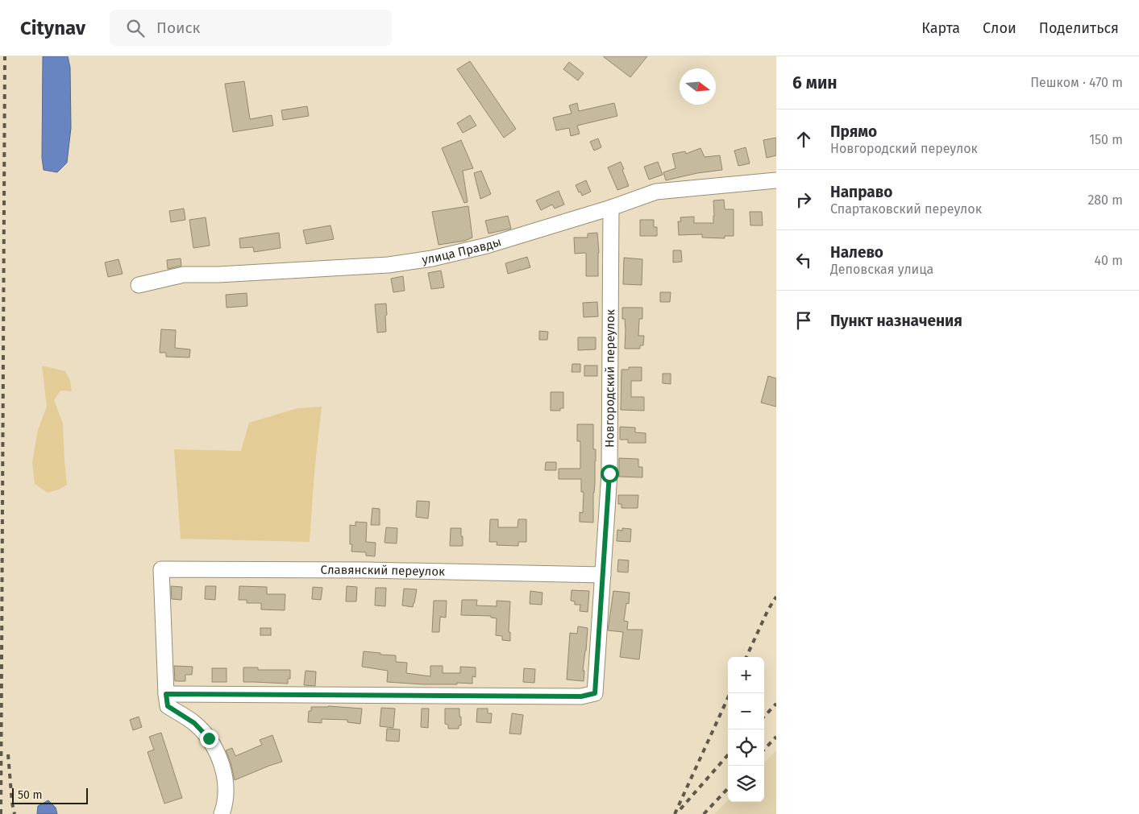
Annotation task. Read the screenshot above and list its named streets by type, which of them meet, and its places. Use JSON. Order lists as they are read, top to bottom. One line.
{"streets":{"street":["улица Правды","Новгородский переулок","Славянский переулок"]},"crossings":[["улица Правды","Новгородский переулок"],["Новгородский переулок","Славянский переулок"]],"scale_bar":"50 m","north":"right","page":{"header":"Citynav","search":"Поиск","nav":["Карта","Слои","Поделиться"],"heading":["6 мин","Пешком · 470 m"],"list":[["Прямо","Новгородский переулок","150 m"],["Направо","Спартаковский переулок","280 m"],["Налево","Деповская улица","40 m"],"Пункт назначения"],"map_buttons":["+","−"],"scale":"50 m"}}
